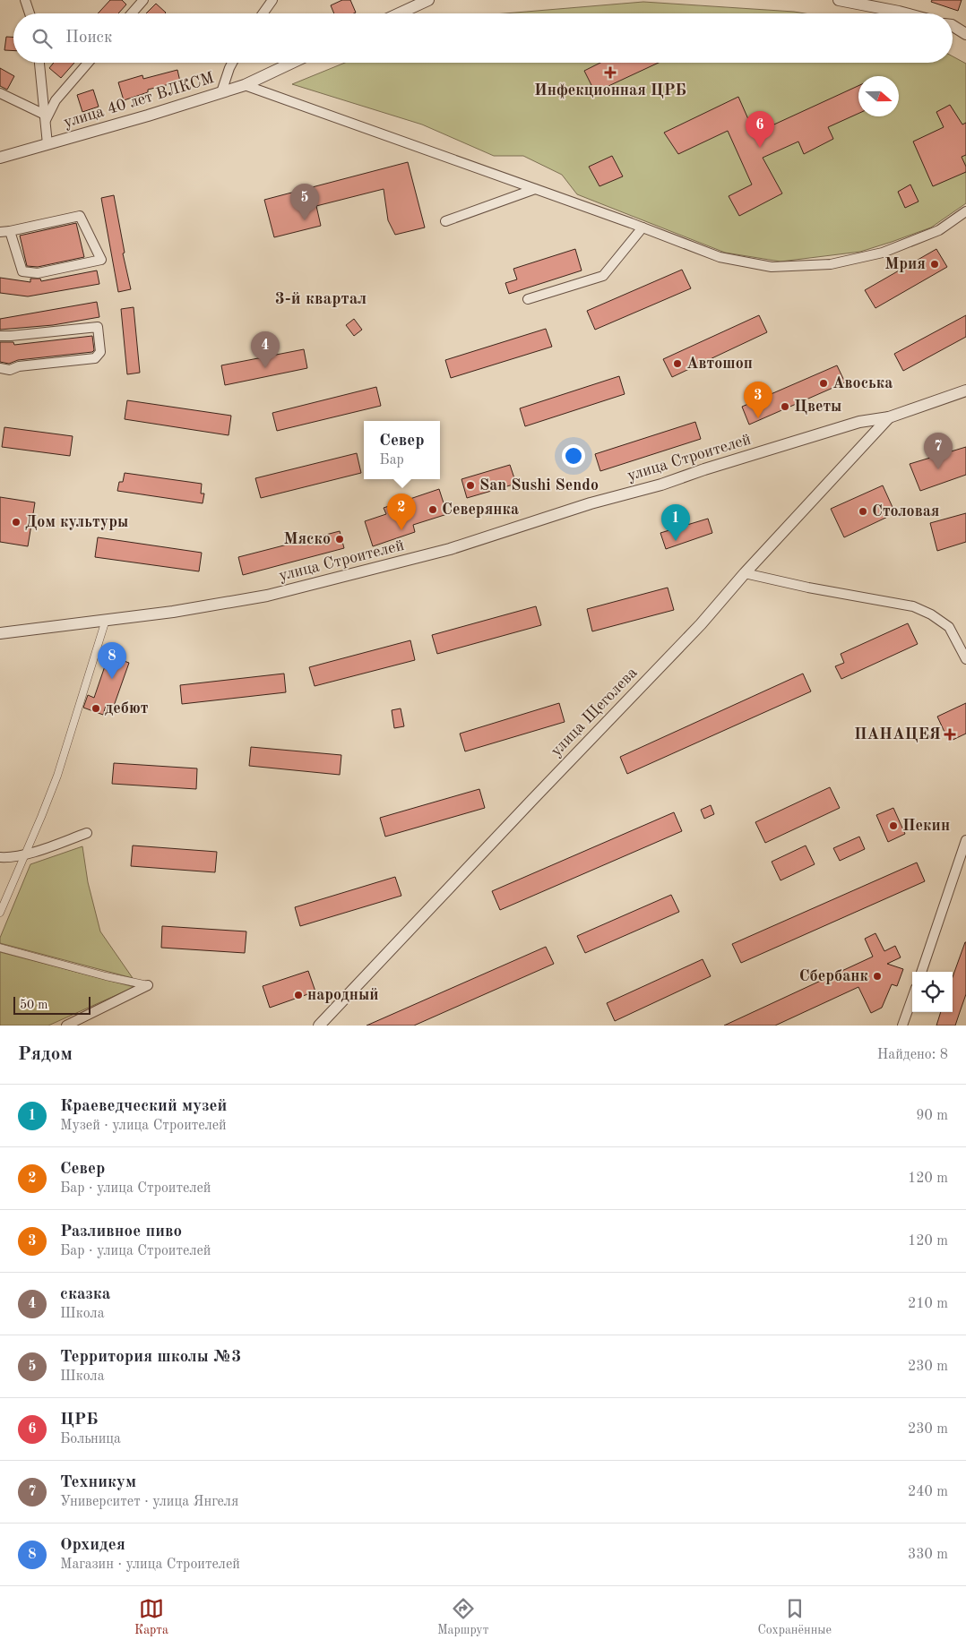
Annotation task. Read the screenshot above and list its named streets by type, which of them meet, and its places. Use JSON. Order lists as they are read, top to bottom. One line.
{"streets":{"street":["улица 40 лет ВЛКСМ","улица Строителей","улица Щеголева"]},"crossings":[["улица Строителей","улица Щеголева"]],"districts":["3-й квартал"],"places":{"health":["Инфекционная ЦРБ","ПАНАЦЕЯ"],"other":["Мрия","Автошоп","Авоська","Цветы","San Sushi Sendo","Северянка","Столовая","Дом культуры","Мяско","дебют","Пекин","Сбербанк","народный"]},"scale_bar":"50 m","north":"right","page":{"search":"Поиск","pins":["6","5","4","3","7","2","1","8"],"popup":["Север","Бар"],"scale":"50 m","heading":["Рядом","Найдено: 8"],"list":[{"mark":"1","name":"Краеведческий музей","note":"Музей · улица Строителей","value":"90 m"},{"mark":"2","name":"Север","note":"Бар · улица Строителей","value":"120 m"},{"mark":"3","name":"Разливное пиво","note":"Бар · улица Строителей","value":"120 m"},{"mark":"4","name":"сказка","note":"Школа","value":"210 m"},{"mark":"5","name":"Территория школы №3","note":"Школа","value":"230 m"},{"mark":"6","name":"ЦРБ","note":"Больница","value":"230 m"},{"mark":"7","name":"Техникум","note":"Университет · улица Янгеля","value":"240 m"},{"mark":"8","name":"Орхидея","note":"Магазин · улица Строителей","value":"330 m"}],"nav":["Карта","Маршрут","Сохранённые"]}}
